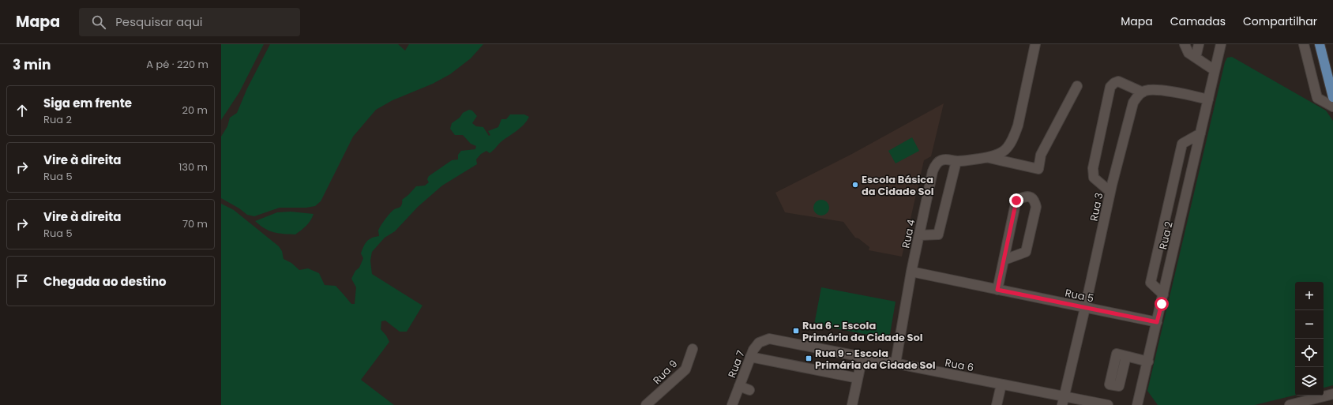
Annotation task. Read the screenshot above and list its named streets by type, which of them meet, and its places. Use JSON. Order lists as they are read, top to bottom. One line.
{"streets":{"street":["Rua 3","Rua 4","Rua 2","Rua 5","Rua 7","Rua 6","Rua 9"]},"crossings":[["Rua 3","Rua 5"],["Rua 3","Rua 6"],["Rua 4","Rua 5"],["Rua 4","Rua 6"],["Rua 2","Rua 5"],["Rua 7","Rua 6"]],"places":{"other":["Escola Básica da Cidade Sol"],"transit":["Rua 6 - Escola Primária da Cidade Sol","Rua 9 - Escola Primária da Cidade Sol"]},"page":{"header":"Mapa","search":"Pesquisar aqui","nav":["Mapa","Camadas","Compartilhar"],"heading":["3 min","A pé · 220 m"],"list":[["Siga em frente","Rua 2","20 m"],["Vire à direita","Rua 5","130 m"],["Vire à direita","Rua 5","70 m"],"Chegada ao destino"],"map_buttons":["+","−"]}}
